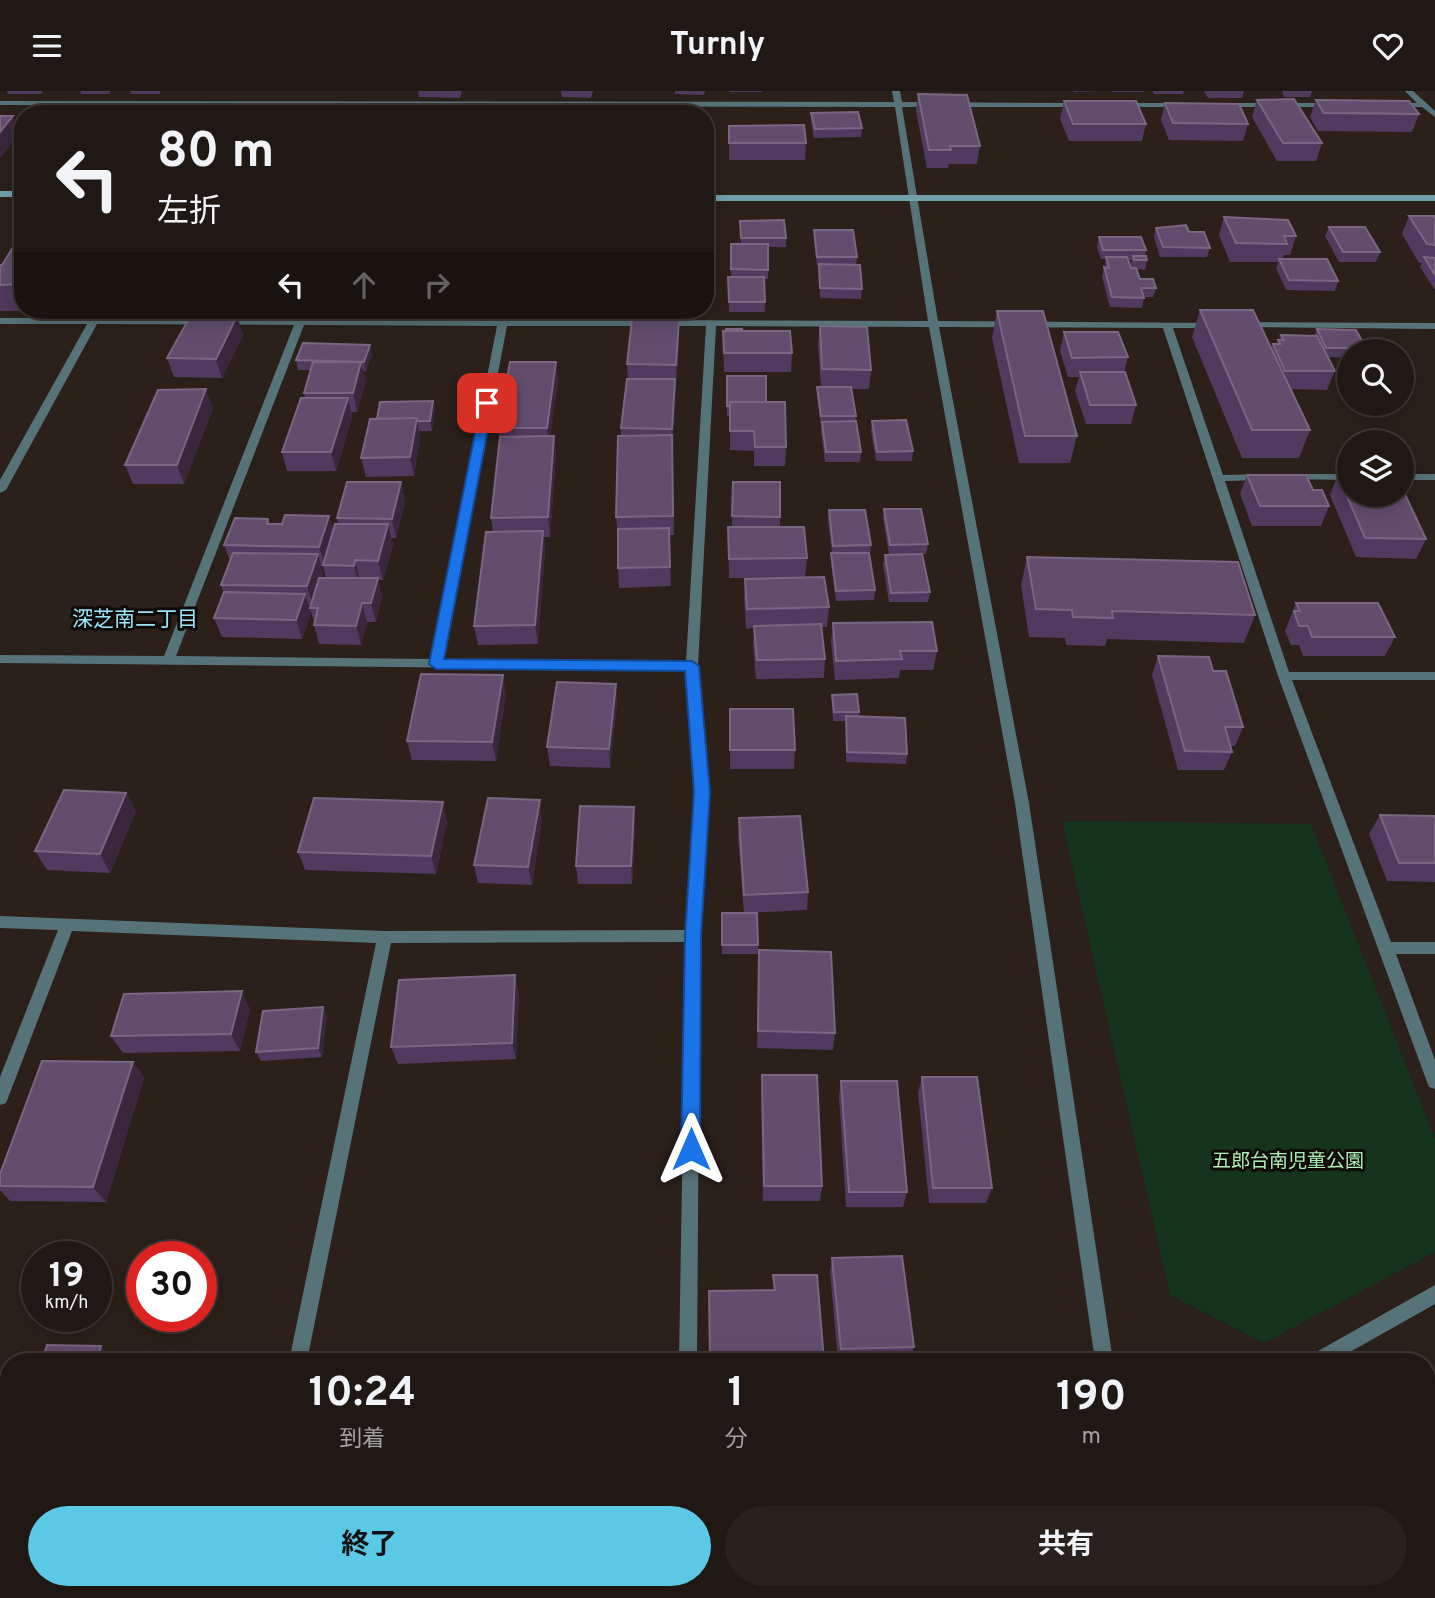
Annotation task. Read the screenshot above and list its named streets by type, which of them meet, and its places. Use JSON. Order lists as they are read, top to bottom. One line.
{"districts":["深芝南二丁目"],"parks":["五郎台南児童公園"],"page":{"header":"Turnly","turn":["80 m","左折"],"speed":"19 km/h","limit":"30","eta":["10:24","到着","1","分","190","m"],"buttons":["終了","共有"]}}
